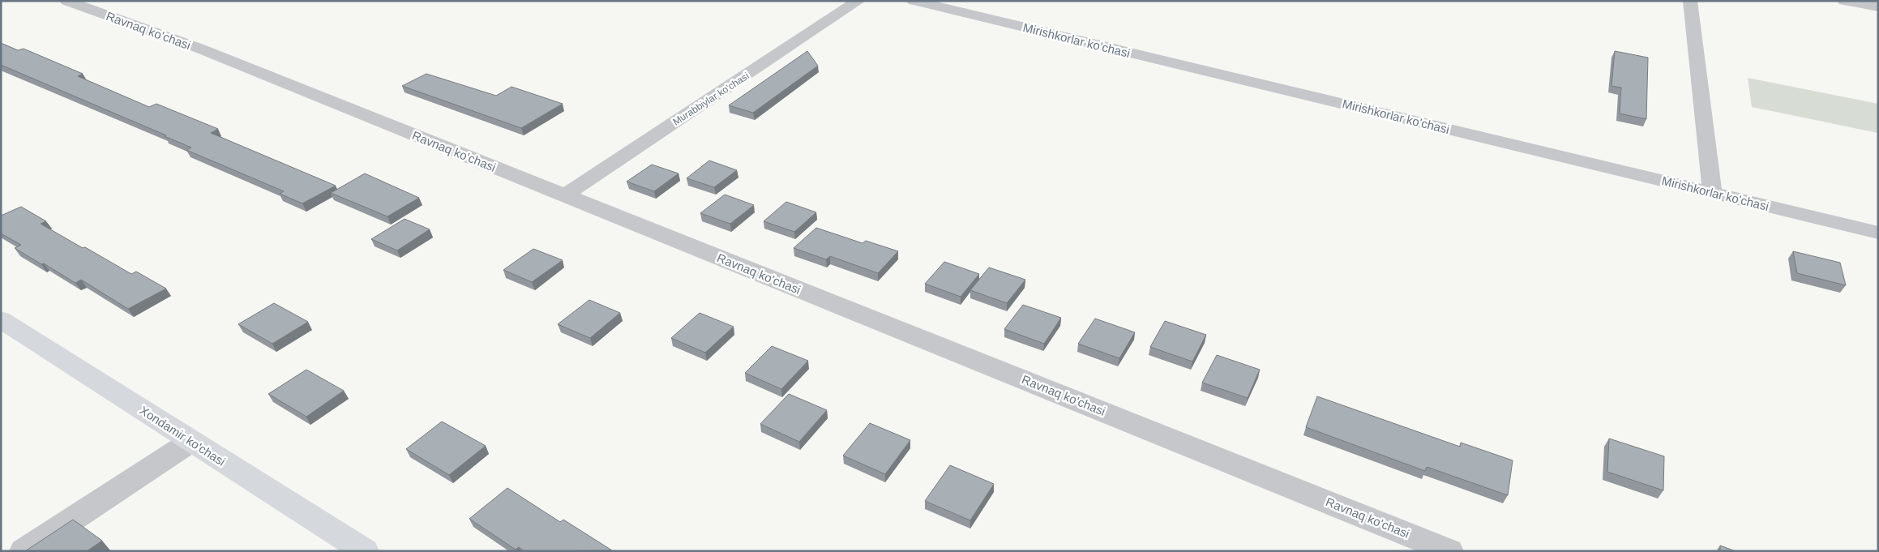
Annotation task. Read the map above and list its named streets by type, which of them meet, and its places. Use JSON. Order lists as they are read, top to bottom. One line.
{"streets":{"main road":["Xondamir ko'chasi"],"street":["Ravnaq ko'chasi","Mirishkorlar ko'chasi","Murabbiylar ko'chasi"]},"crossings":[["Ravnaq ko'chasi","Murabbiylar ko'chasi"]]}
